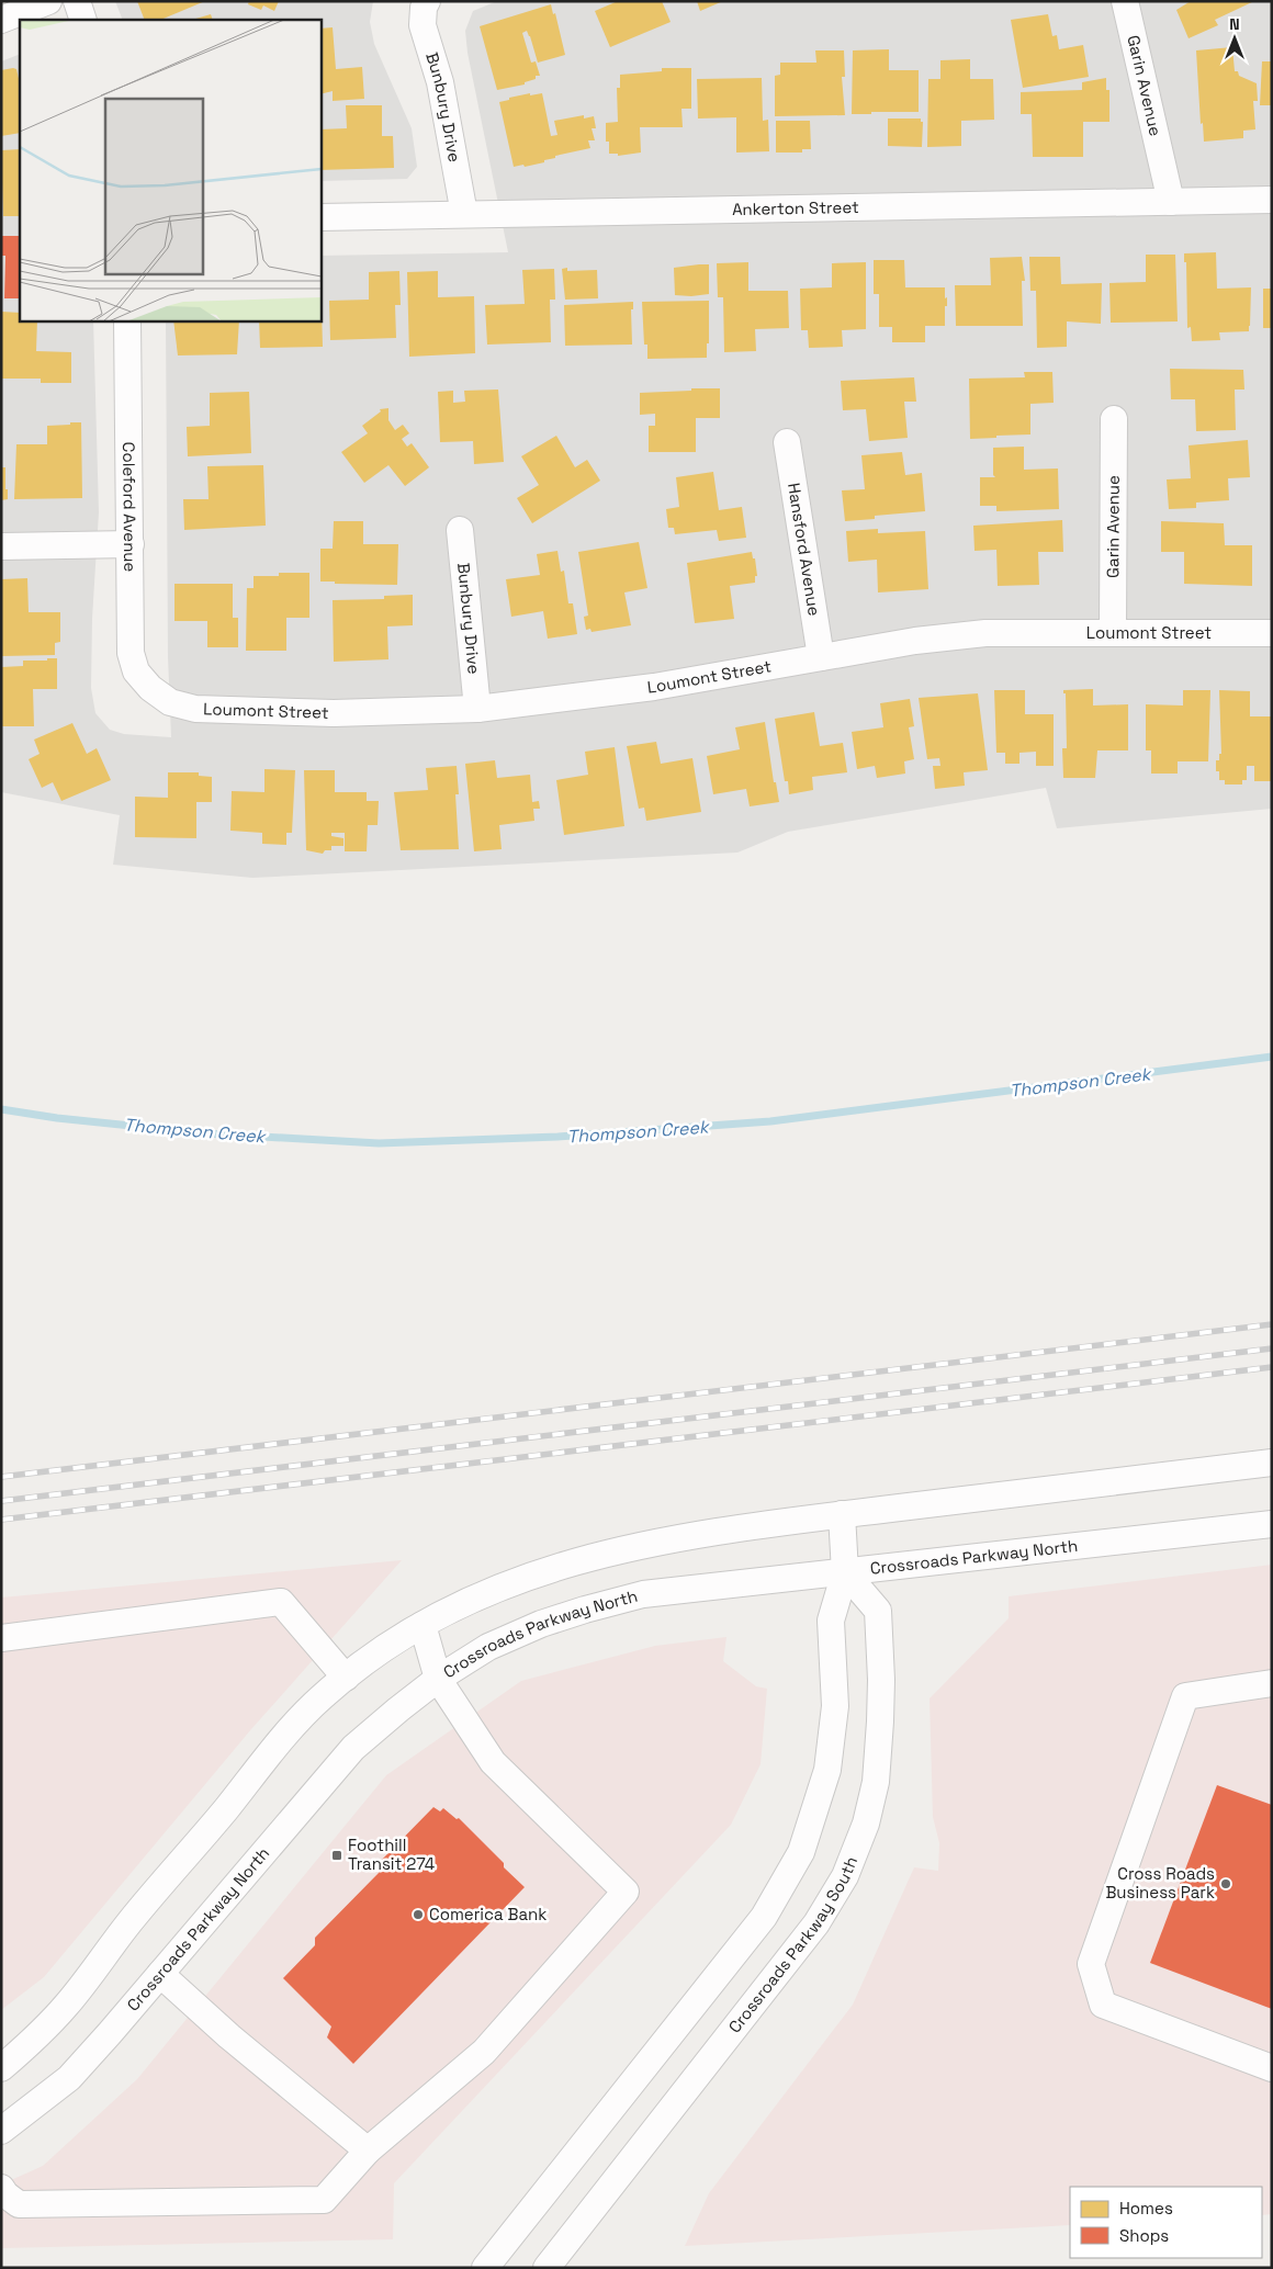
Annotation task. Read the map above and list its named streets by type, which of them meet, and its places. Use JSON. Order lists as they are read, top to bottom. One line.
{"streets":{"street":["Garin Avenue","Bunbury Drive","Ankerton Street","Coleford Avenue","Hansford Avenue","Loumont Street","Crossroads Parkway North","Crossroads Parkway South"]},"crossings":[["Garin Avenue","Ankerton Street"],["Garin Avenue","Loumont Street"],["Bunbury Drive","Ankerton Street"],["Bunbury Drive","Loumont Street"],["Coleford Avenue","Loumont Street"],["Hansford Avenue","Loumont Street"],["Crossroads Parkway North","Crossroads Parkway South"]],"water":["Thompson Creek"],"places":{"transit":["Foothill Transit 274"],"other":["Cross Roads Business Park","Comerica Bank"]},"legend":["Homes","Shops"],"north":"top"}
